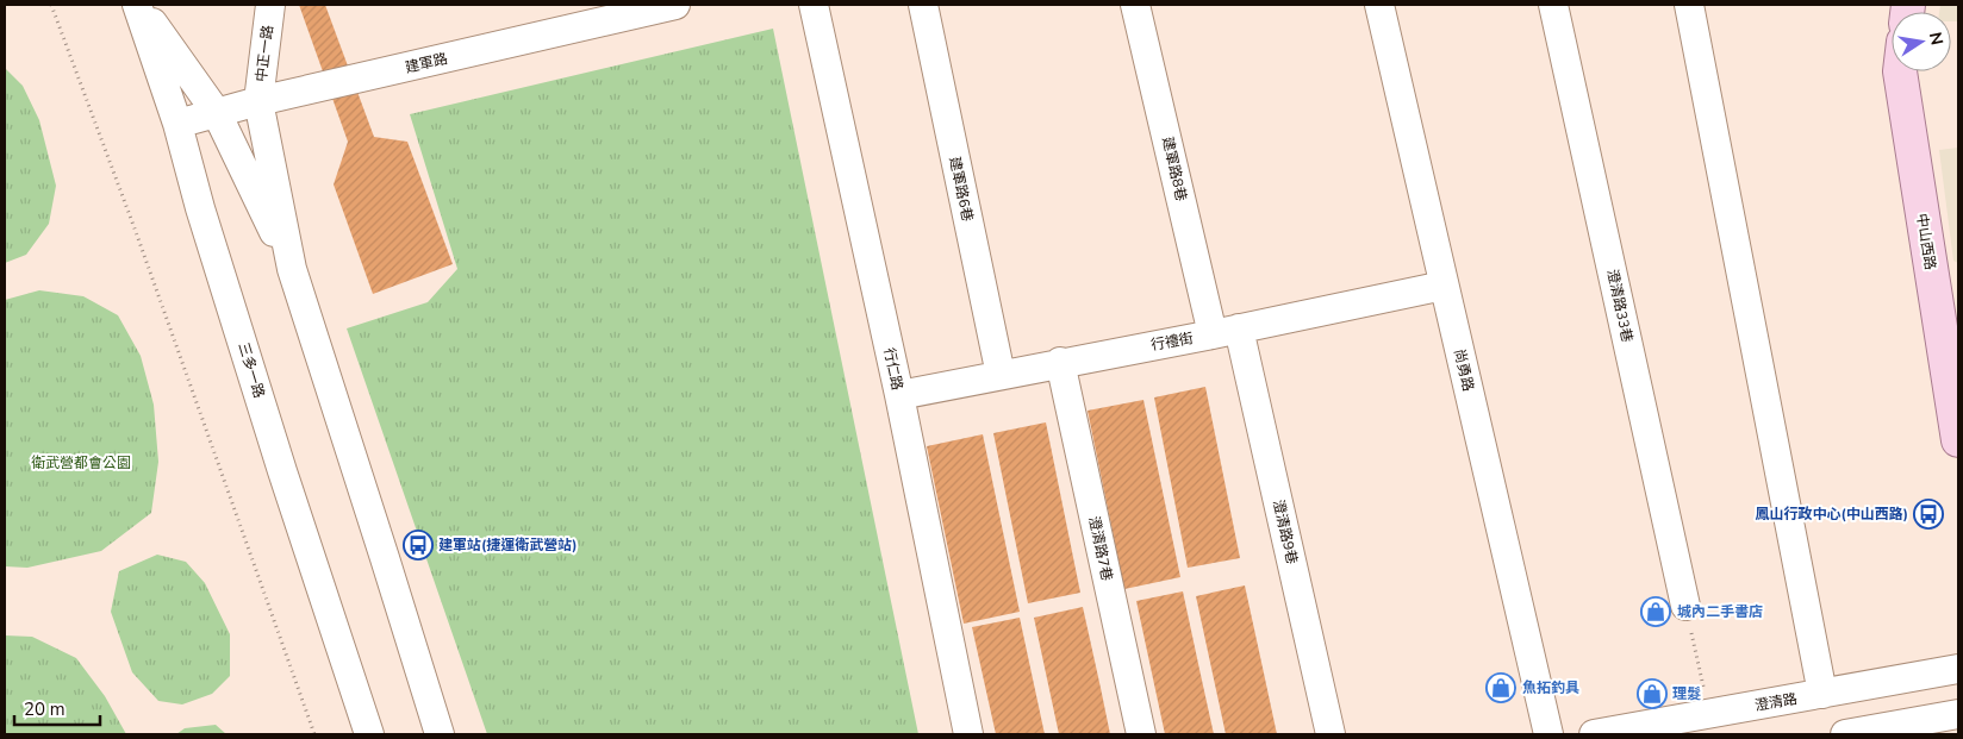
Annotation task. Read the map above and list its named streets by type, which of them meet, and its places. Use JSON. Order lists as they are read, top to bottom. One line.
{"streets":{"main road":["中山西路"],"street":["中正一路","建軍路","建軍路8巷","建軍路6巷","澄清路33巷","行禮街","行仁路","三多一路","尚勇路","澄清路9巷","澄清路7巷","澄清路"]},"crossings":[["中正一路","建軍路"],["建軍路","三多一路"],["建軍路8巷","行禮街"],["建軍路8巷","澄清路9巷"],["建軍路6巷","行禮街"],["行禮街","行仁路"],["行禮街","尚勇路"],["行禮街","澄清路9巷"],["行禮街","澄清路7巷"]],"parks":["衛武營都會公園"],"places":{"bus stop":["鳳山行政中心(中山西路)","建軍站(捷運衛武營站)"],"shop":["城內二手書店","魚拓釣具","理髮"]},"scale_bar":"20 m","north":"right"}
